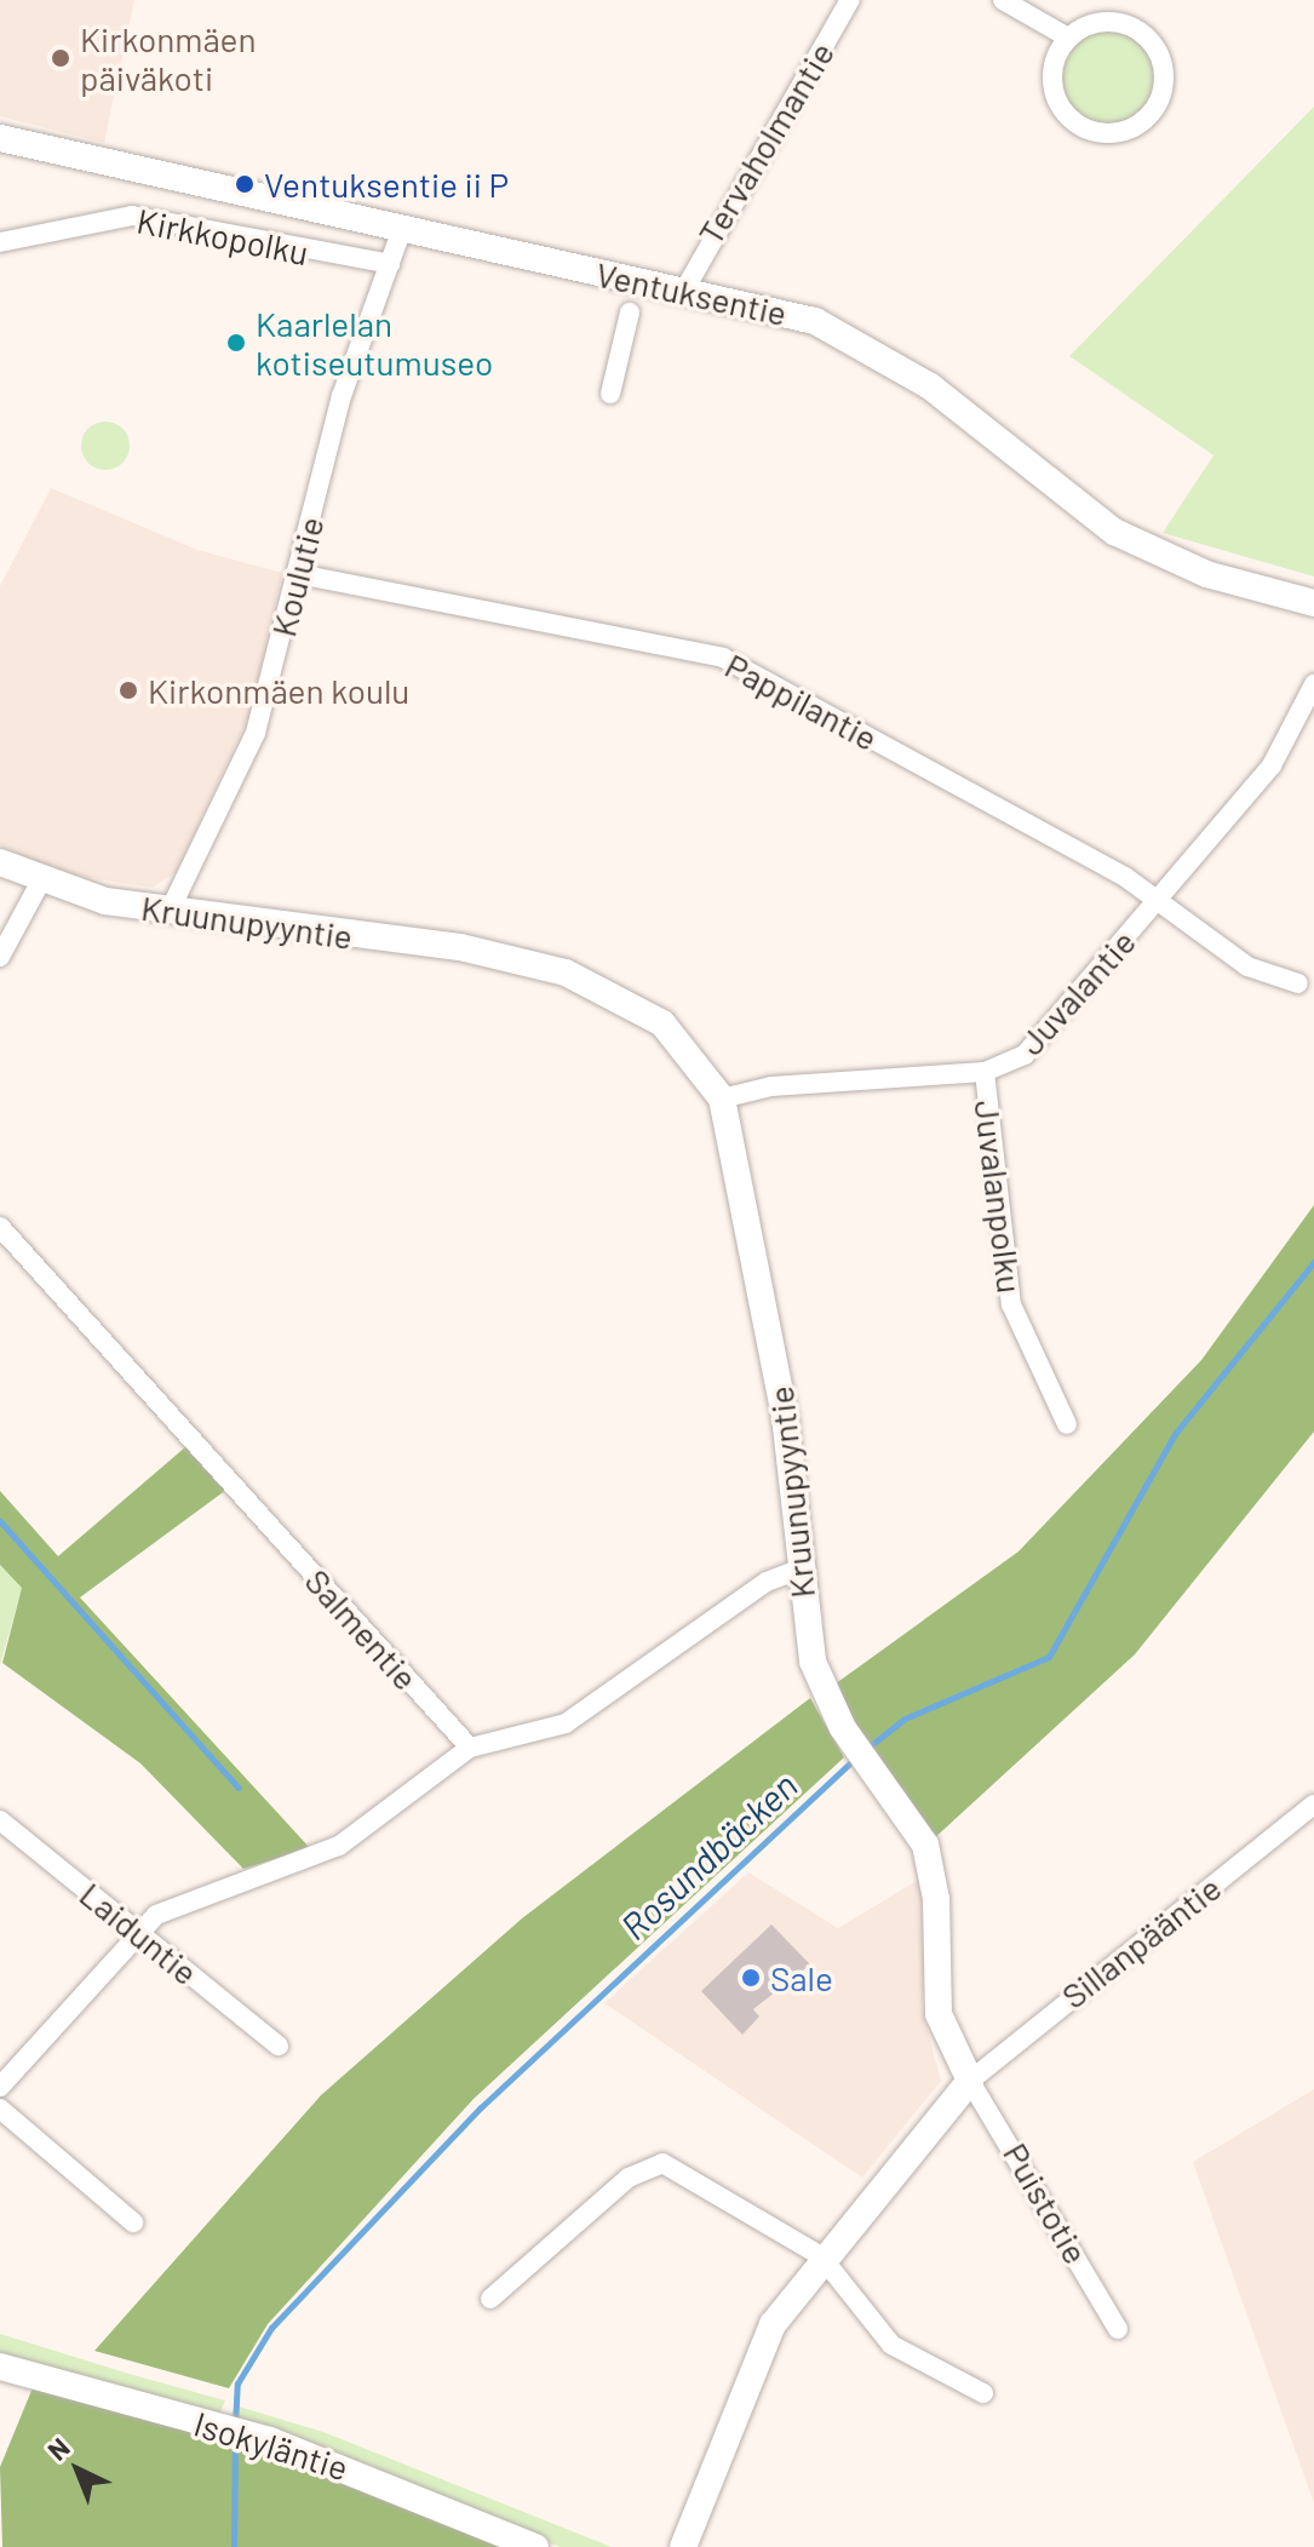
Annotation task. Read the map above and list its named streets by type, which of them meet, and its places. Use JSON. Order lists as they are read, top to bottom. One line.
{"streets":{"street":["Tervaholmantie","Kirkkopolku","Ventuksentie","Koulutie","Pappilantie","Kruunupyyntie","Juvalantie","Juvalanpolku","Salmentie","Laiduntie","Sillanpääntie","Puistotie","Isokyläntie"]},"crossings":[["Tervaholmantie","Ventuksentie"],["Kirkkopolku","Koulutie"],["Ventuksentie","Koulutie"],["Koulutie","Pappilantie"],["Koulutie","Kruunupyyntie"],["Pappilantie","Juvalantie"],["Kruunupyyntie","Juvalantie"],["Kruunupyyntie","Sillanpääntie"],["Kruunupyyntie","Puistotie"],["Juvalantie","Juvalanpolku"],["Sillanpääntie","Puistotie"]],"water":["Rosundbäcken"],"places":["Kirkonmäen päiväkoti","Ventuksentie ii P","Kaarlelan kotiseutumuseo","Kirkonmäen koulu","Sale"],"north":"top left"}
